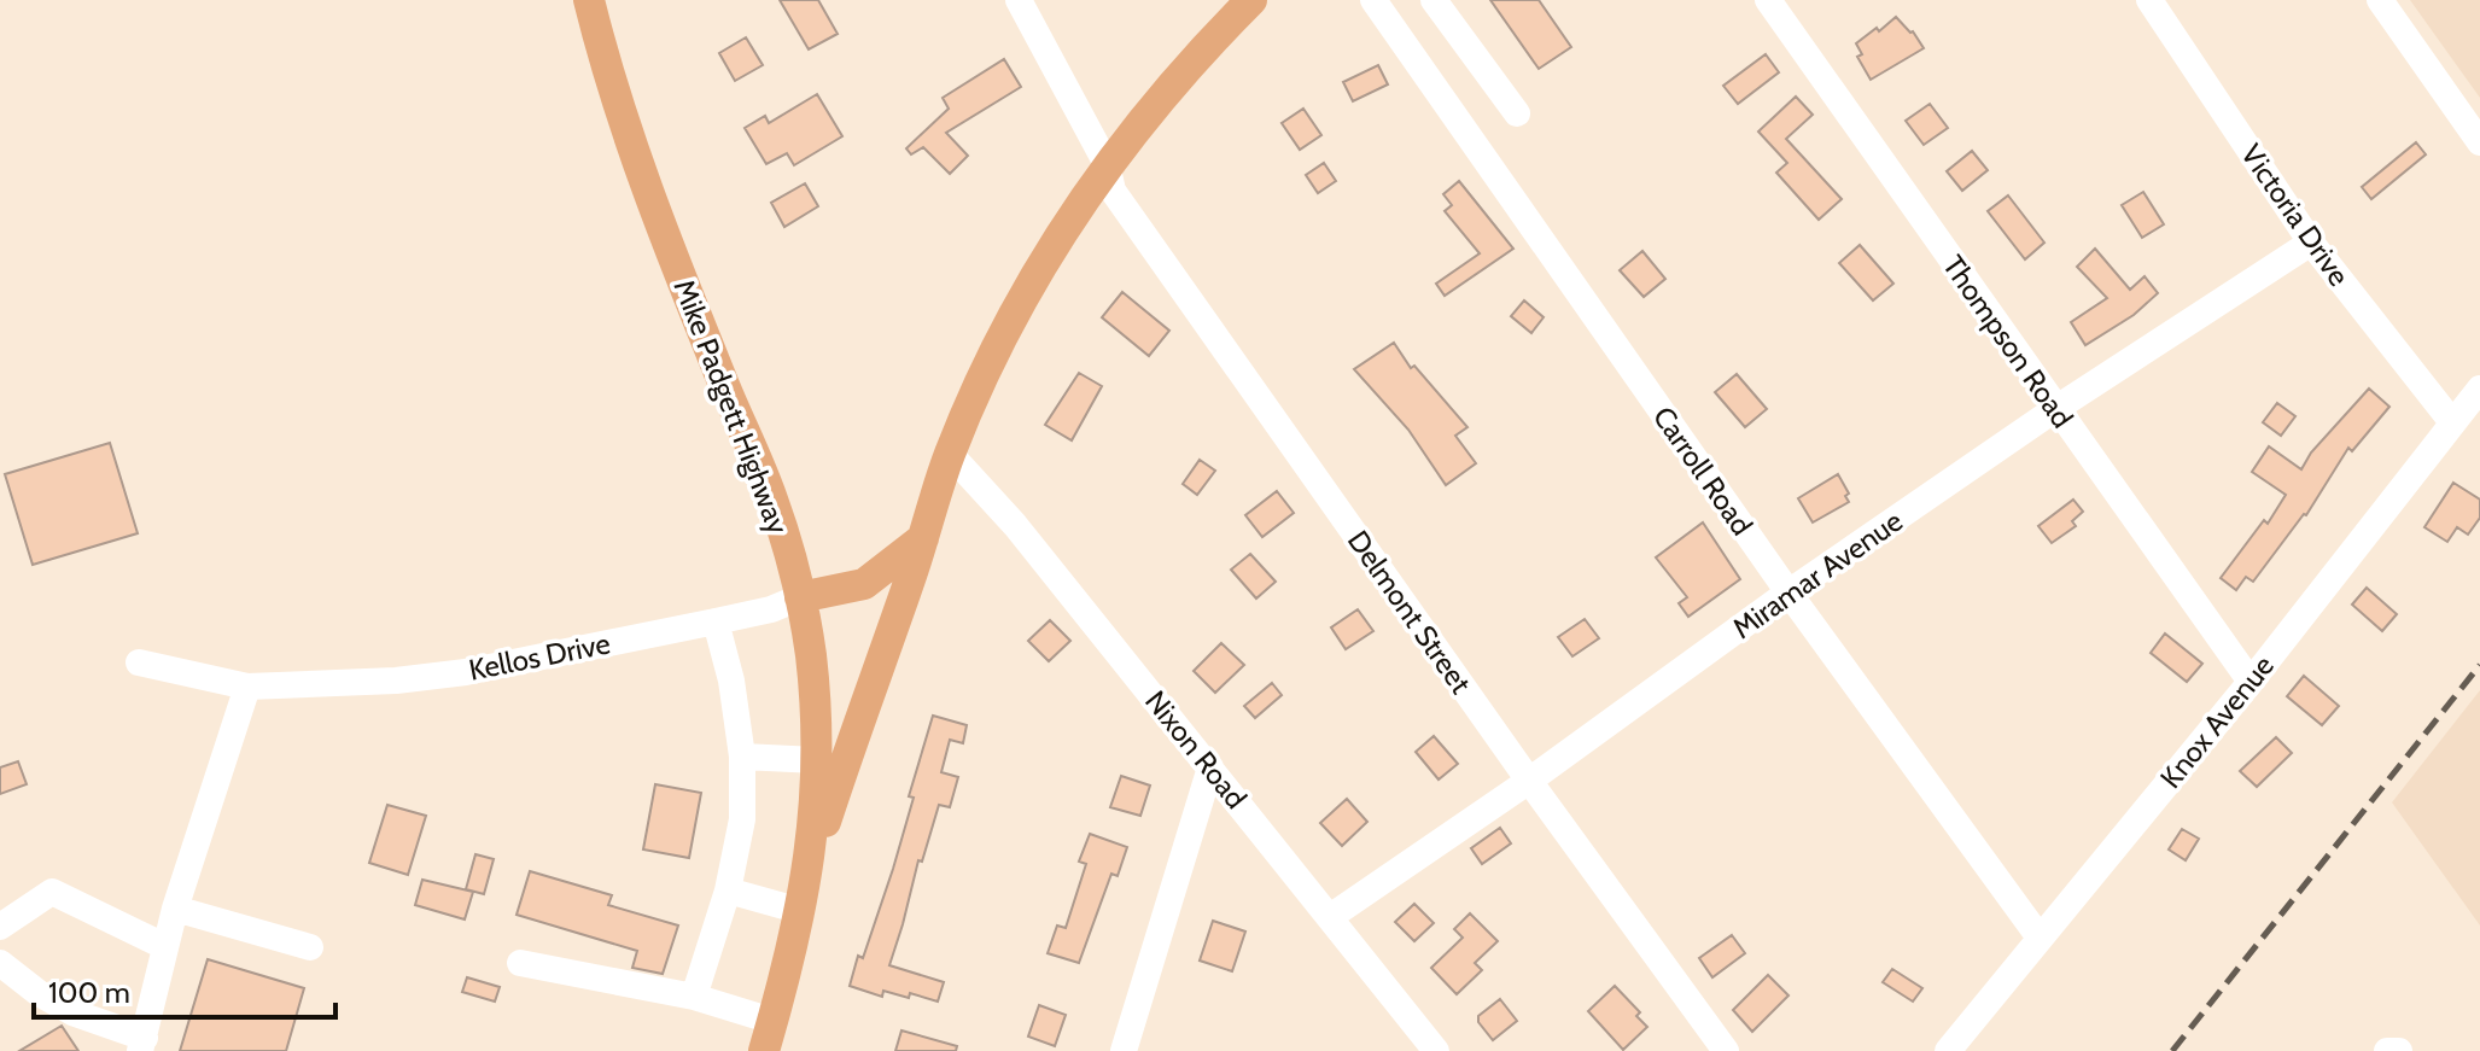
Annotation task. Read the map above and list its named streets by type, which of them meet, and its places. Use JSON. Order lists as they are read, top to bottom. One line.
{"streets":{"main road":["Mike Padgett Highway","Kellos Drive"],"street":["Victoria Drive","Thompson Road","Carroll Road","Miramar Avenue","Delmont Street","Knox Avenue","Nixon Road"]},"crossings":[["Victoria Drive","Miramar Avenue"],["Victoria Drive","Knox Avenue"],["Thompson Road","Miramar Avenue"],["Thompson Road","Knox Avenue"],["Mike Padgett Highway","Kellos Drive"],["Carroll Road","Miramar Avenue"],["Carroll Road","Knox Avenue"],["Miramar Avenue","Delmont Street"],["Miramar Avenue","Nixon Road"]],"scale_bar":"100 m"}
